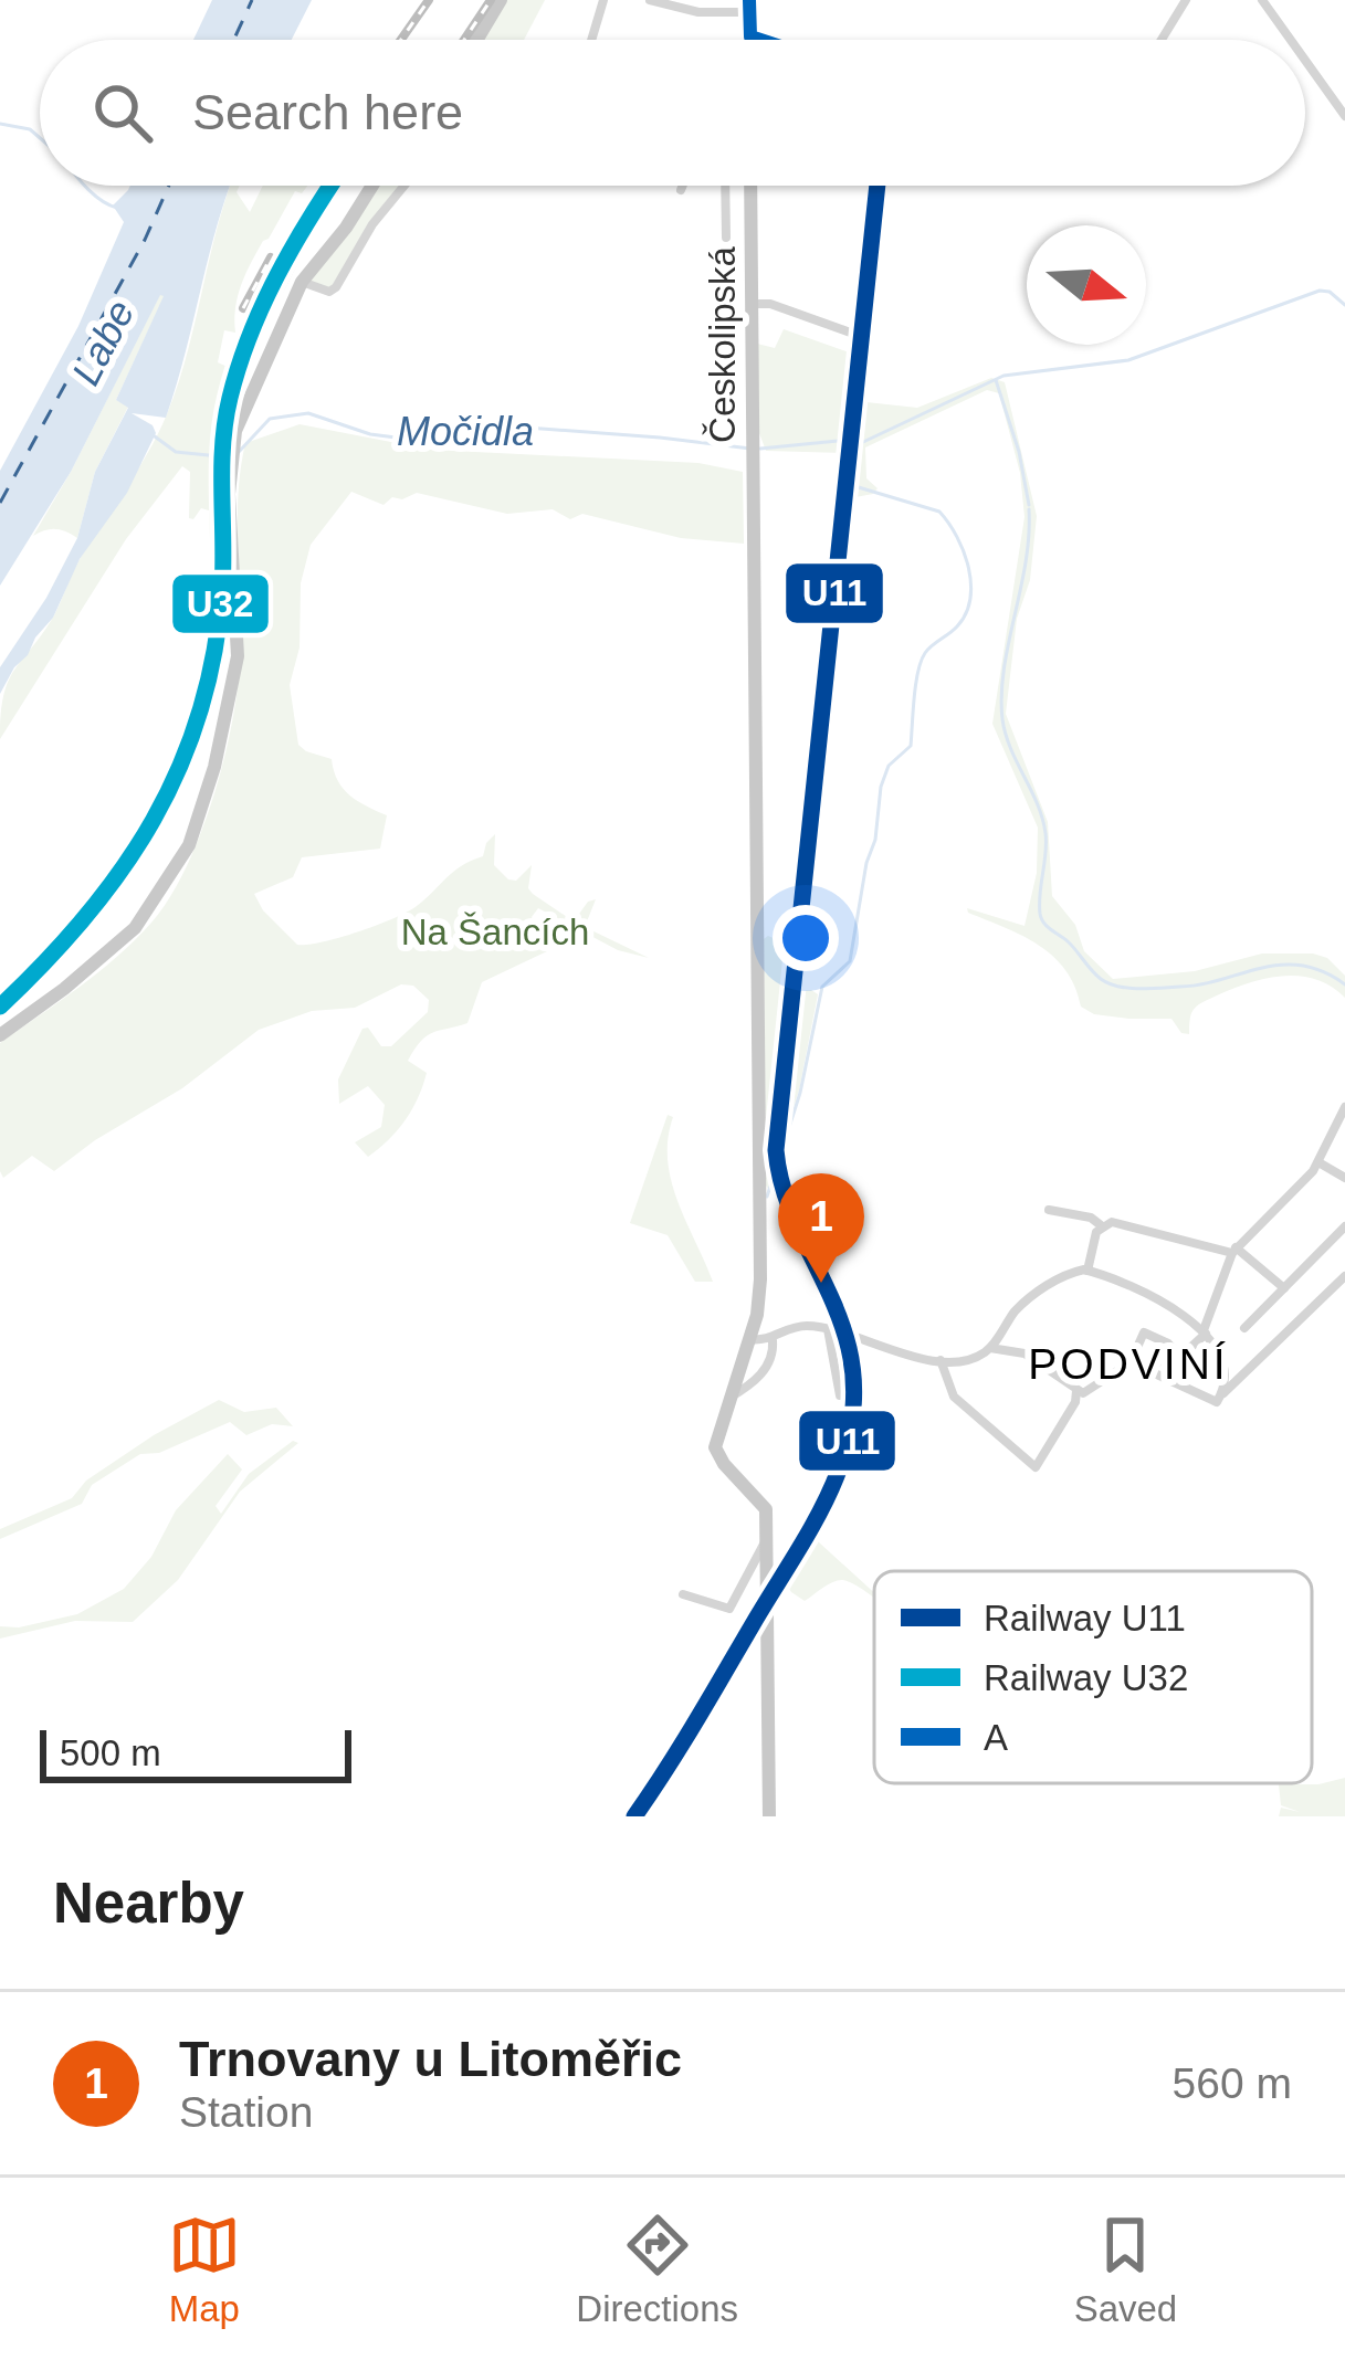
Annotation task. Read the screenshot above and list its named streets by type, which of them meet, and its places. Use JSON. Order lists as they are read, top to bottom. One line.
{"streets":{"main road":["Českolipská"]},"districts":["PODVINÍ"],"water":["Labe","Močidla"],"parks":["Na Šancích"],"lines":["transit line A","rail line U11","rail line U32"],"legend":["Railway U11","Railway U32","A"],"scale_bar":"500 m","north":"right","page":{"search":"Search here","pins":"1","scale":"500 m","heading":"Nearby","list":[{"mark":"1","name":"Trnovany u Litoměřic","note":"Station","value":"560 m"}],"nav":["Map","Directions","Saved"]}}
